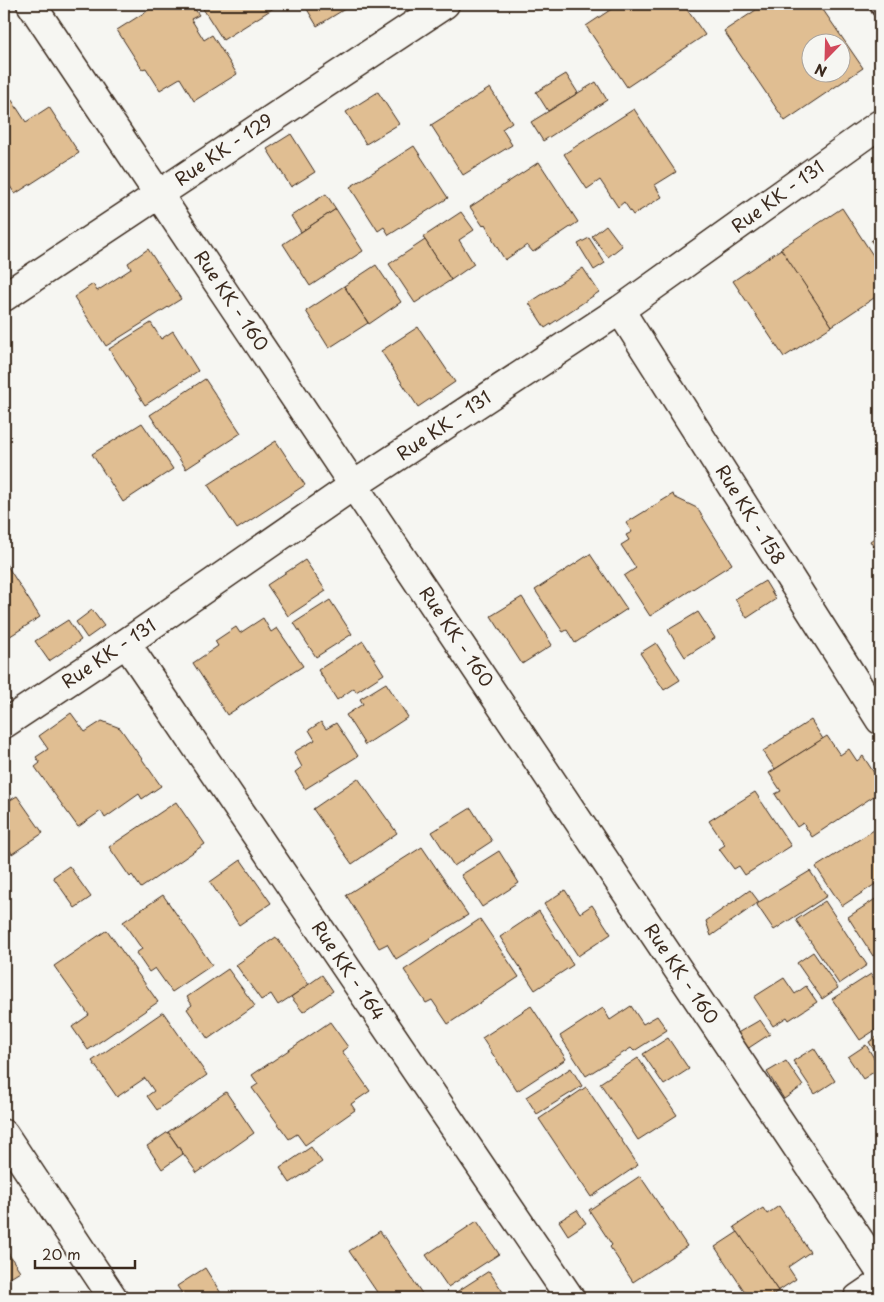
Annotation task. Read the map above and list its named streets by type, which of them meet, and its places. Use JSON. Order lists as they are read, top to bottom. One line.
{"streets":{"street":["Rue KK - 129","Rue KK - 131","Rue KK - 160","Rue KK - 158","Rue KK - 164"]},"crossings":[["Rue KK - 129","Rue KK - 160"],["Rue KK - 131","Rue KK - 160"],["Rue KK - 131","Rue KK - 158"],["Rue KK - 131","Rue KK - 164"]],"scale_bar":"20 m","north":"bottom left"}
